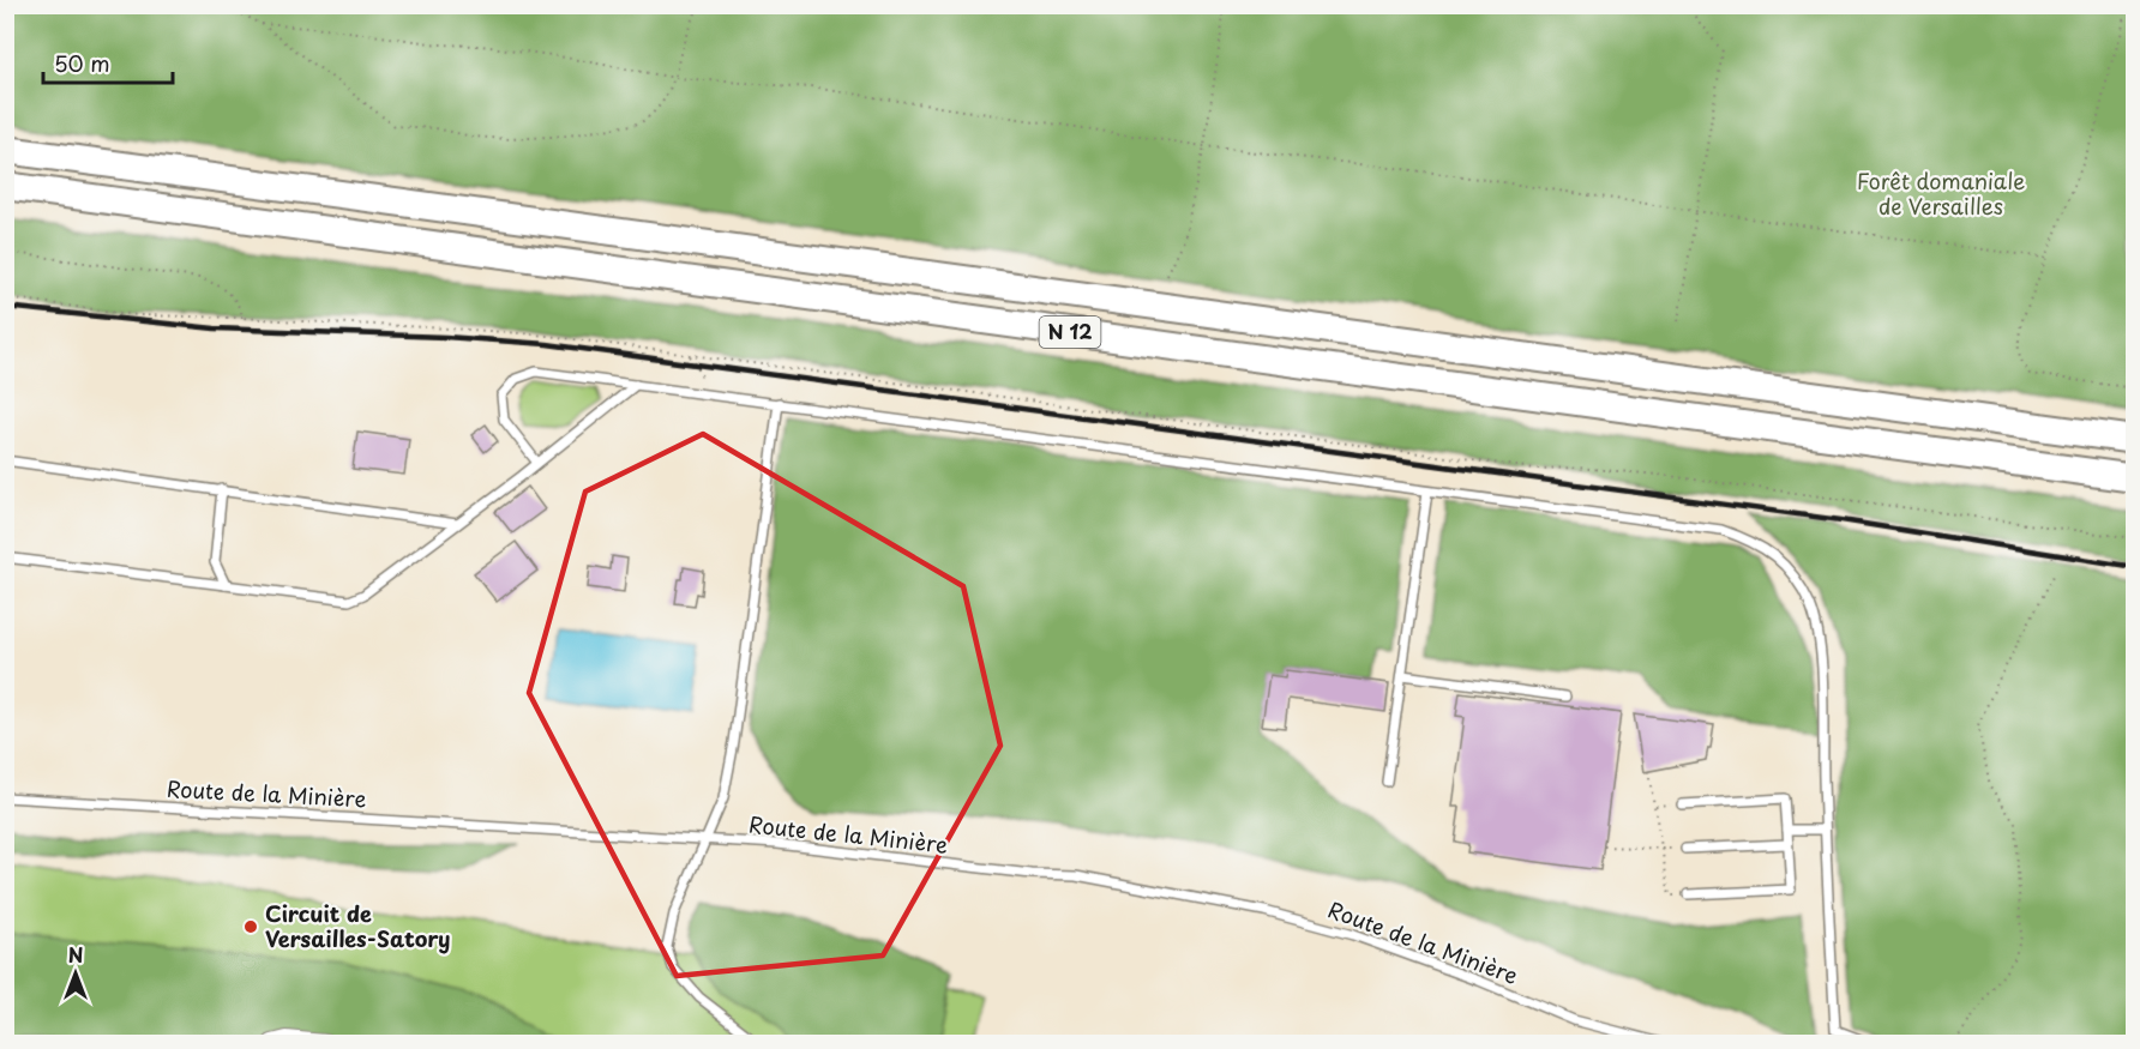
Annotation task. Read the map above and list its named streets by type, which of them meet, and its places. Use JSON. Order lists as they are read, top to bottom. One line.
{"streets":{"highway":["N 12"],"lane":["Route de la Minière"]},"parks":["Forêt domaniale de Versailles"],"places":["Circuit de Versailles-Satory"],"scale_bar":"50 m","north":"top"}
